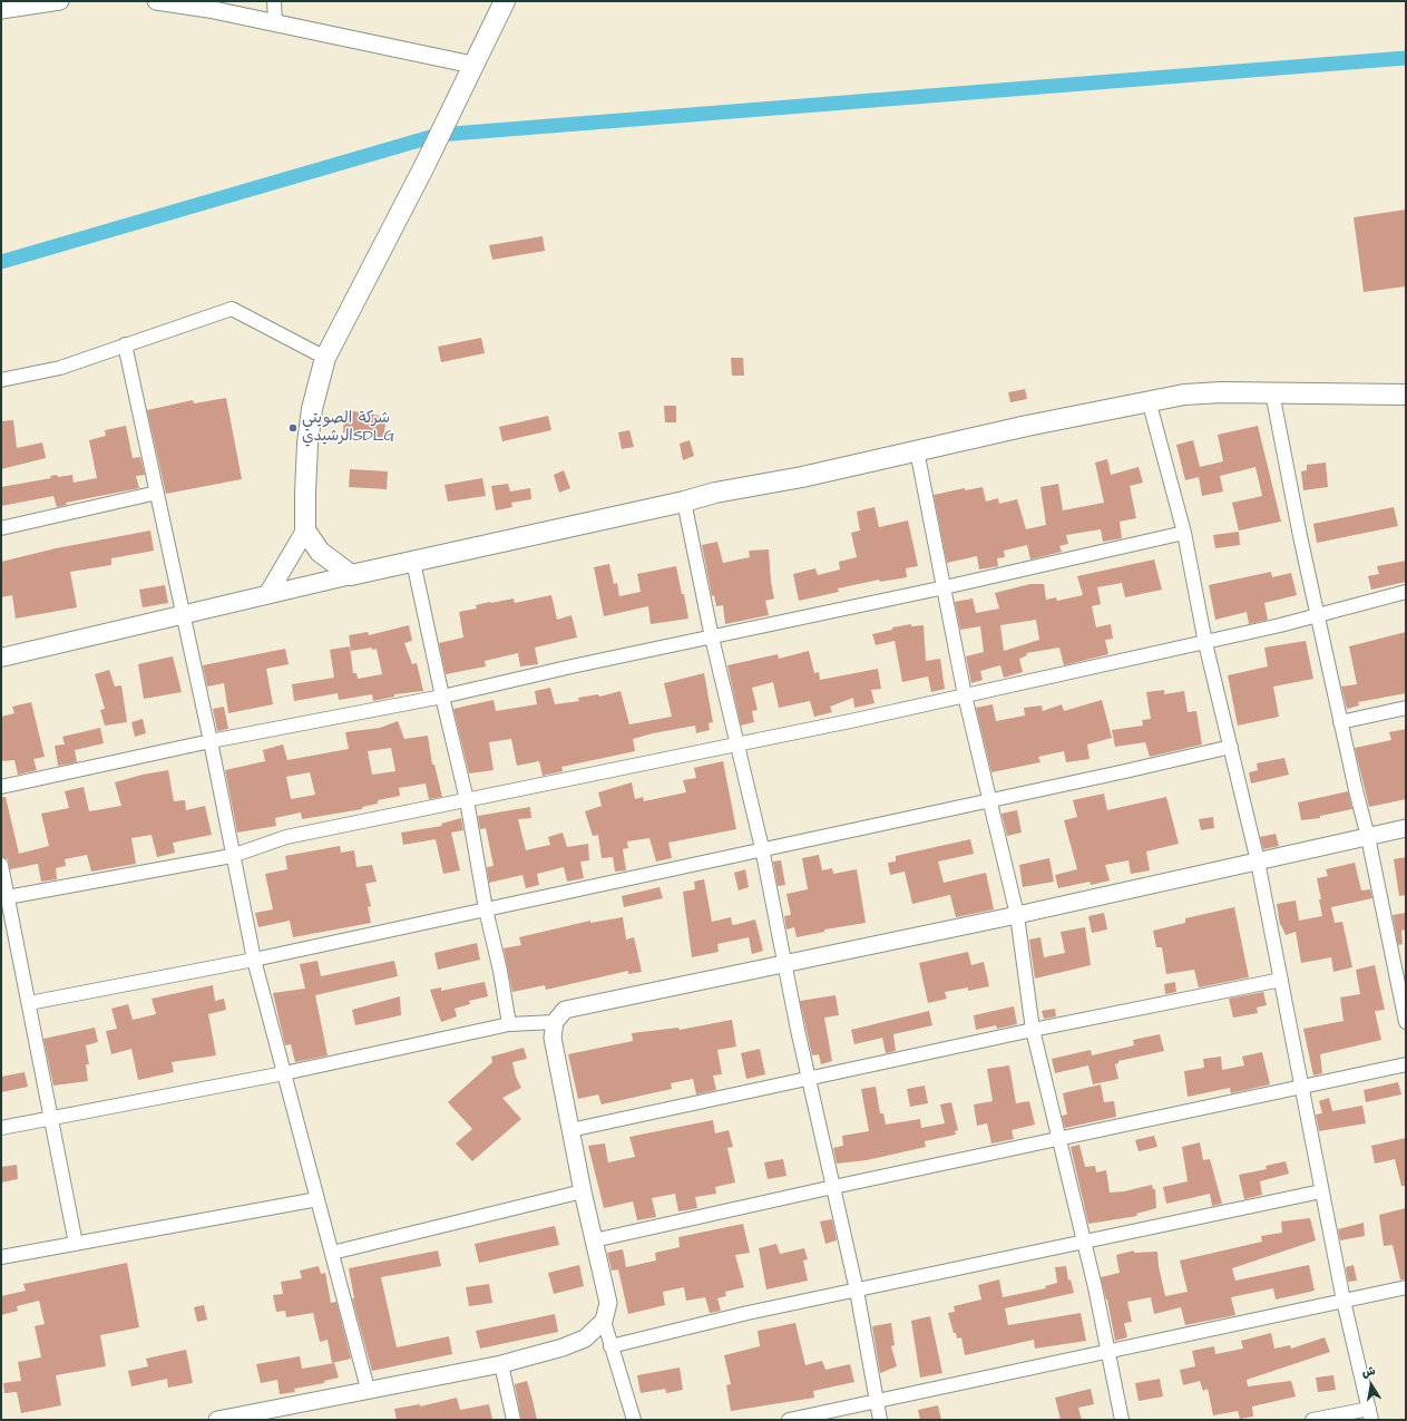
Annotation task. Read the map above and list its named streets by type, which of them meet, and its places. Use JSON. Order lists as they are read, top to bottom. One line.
{"places":["شركة الصويتي الرشيديSDLG"],"north":"top"}
